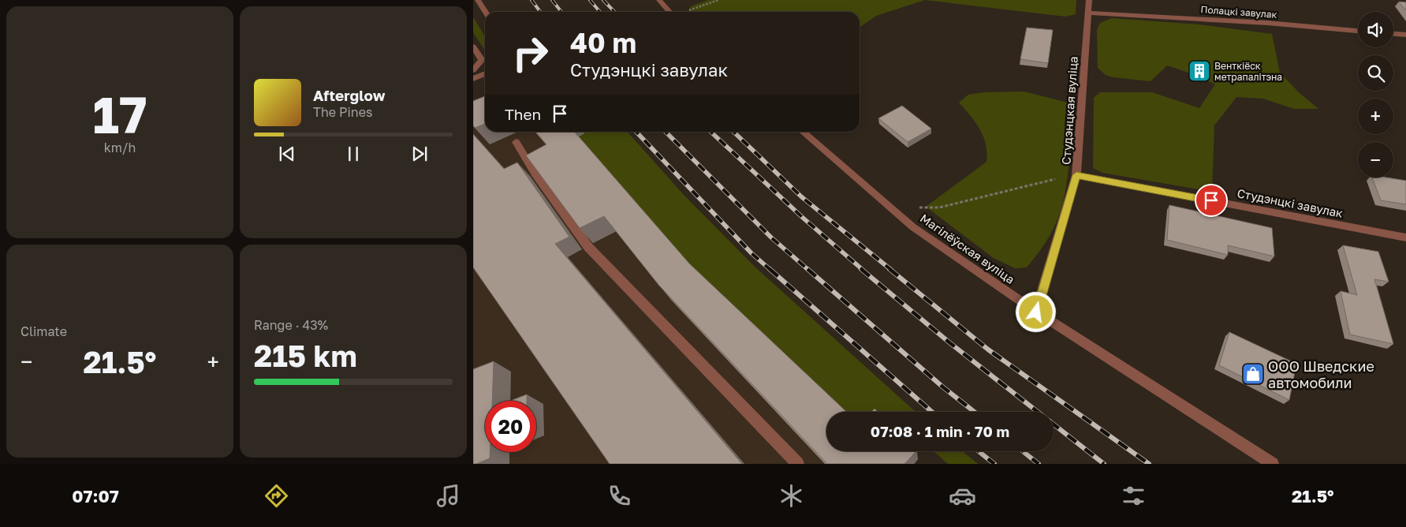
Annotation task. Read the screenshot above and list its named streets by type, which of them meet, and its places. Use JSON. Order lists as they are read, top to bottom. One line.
{"streets":{"street":["Полацкі завулак","Студэнцкая вуліца","Студэнцкі завулак","Магілёўская вуліца"]},"crossings":[["Полацкі завулак","Студэнцкая вуліца"],["Студэнцкая вуліца","Студэнцкі завулак"],["Студэнцкая вуліца","Магілёўская вуліца"]],"places":{"building":["Венткіёск метрапалітэна"],"shop":["ООО Шведские автомобили"]},"page":{"tile":[["17","km/h"],"Climate",["Range · 43%","215 km"]],"map_buttons":["+","−"],"turn":["40 m","Студэнцкі завулак"],"song":["Afterglow","The Pines"],"then":"Then","heat":["−","21.5°","+"],"limit":"20","trip":"07:08 · 1 min · 70 m","tabs":["07:07","21.5°"]}}
